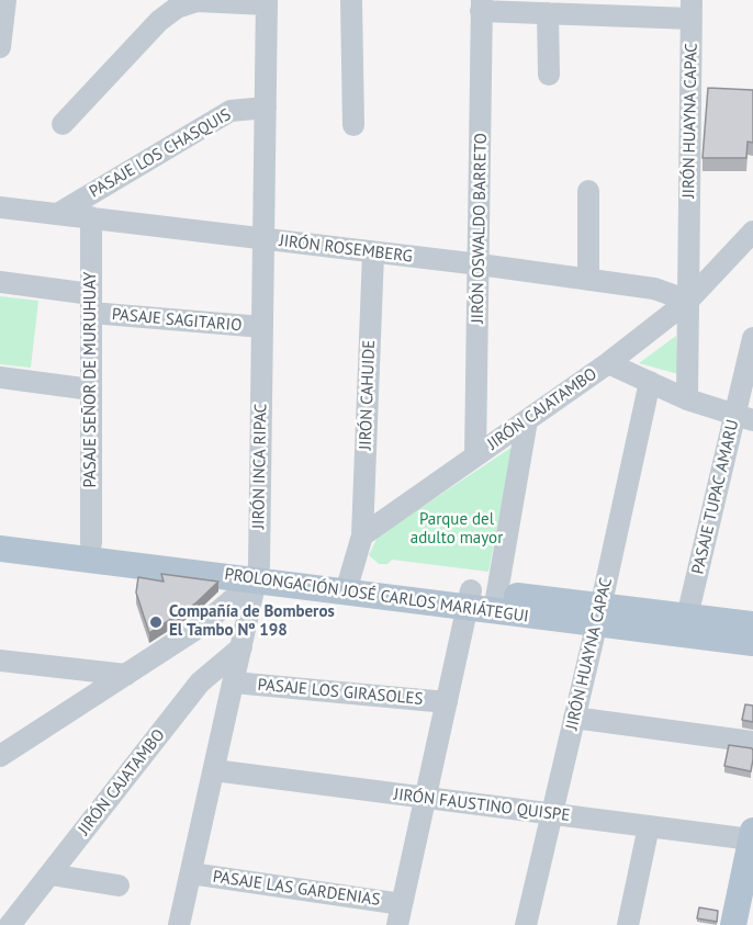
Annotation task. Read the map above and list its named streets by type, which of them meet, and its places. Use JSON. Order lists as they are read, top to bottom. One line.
{"streets":{"main road":["PROLONGACIÓN JOSÉ CARLOS MARIÁTEGUI"],"street":["JIRÓN HUAYNA CAPAC","PASAJE LOS CHASQUIS","JIRÓN OSWALDO BARRETO","JIRÓN ROSEMBERG","PASAJE SAGITARIO","PASAJE SEÑOR DE MURUHUAY","JIRÓN CAHUIDE","JIRÓN CAJATAMBO","JIRÓN INCA RIPAC","PASAJE TUPAC AMARU","PASAJE LOS GIRASOLES","JIRÓN FAUSTINO QUISPE","PASAJE LAS GARDENIAS"]},"crossings":[["JIRÓN HUAYNA CAPAC","JIRÓN ROSEMBERG"],["JIRÓN HUAYNA CAPAC","JIRÓN CAJATAMBO"],["JIRÓN HUAYNA CAPAC","PROLONGACIÓN JOSÉ CARLOS MARIÁTEGUI"],["JIRÓN HUAYNA CAPAC","JIRÓN FAUSTINO QUISPE"],["PASAJE LOS CHASQUIS","JIRÓN ROSEMBERG"],["PASAJE LOS CHASQUIS","JIRÓN INCA RIPAC"],["JIRÓN OSWALDO BARRETO","JIRÓN ROSEMBERG"],["JIRÓN OSWALDO BARRETO","JIRÓN CAJATAMBO"],["JIRÓN ROSEMBERG","PASAJE SEÑOR DE MURUHUAY"],["JIRÓN ROSEMBERG","JIRÓN CAHUIDE"],["JIRÓN ROSEMBERG","JIRÓN CAJATAMBO"],["JIRÓN ROSEMBERG","JIRÓN INCA RIPAC"],["PASAJE SAGITARIO","PASAJE SEÑOR DE MURUHUAY"],["PASAJE SAGITARIO","JIRÓN INCA RIPAC"],["PASAJE SEÑOR DE MURUHUAY","PROLONGACIÓN JOSÉ CARLOS MARIÁTEGUI"],["JIRÓN CAHUIDE","JIRÓN CAJATAMBO"],["JIRÓN CAJATAMBO","JIRÓN INCA RIPAC"],["JIRÓN INCA RIPAC","PROLONGACIÓN JOSÉ CARLOS MARIÁTEGUI"],["JIRÓN INCA RIPAC","PASAJE LOS GIRASOLES"],["JIRÓN INCA RIPAC","JIRÓN FAUSTINO QUISPE"],["JIRÓN INCA RIPAC","PASAJE LAS GARDENIAS"],["PASAJE TUPAC AMARU","PROLONGACIÓN JOSÉ CARLOS MARIÁTEGUI"]],"parks":["Parque del adulto mayor"],"places":["Compañía de Bomberos El Tambo Nº 198"]}
